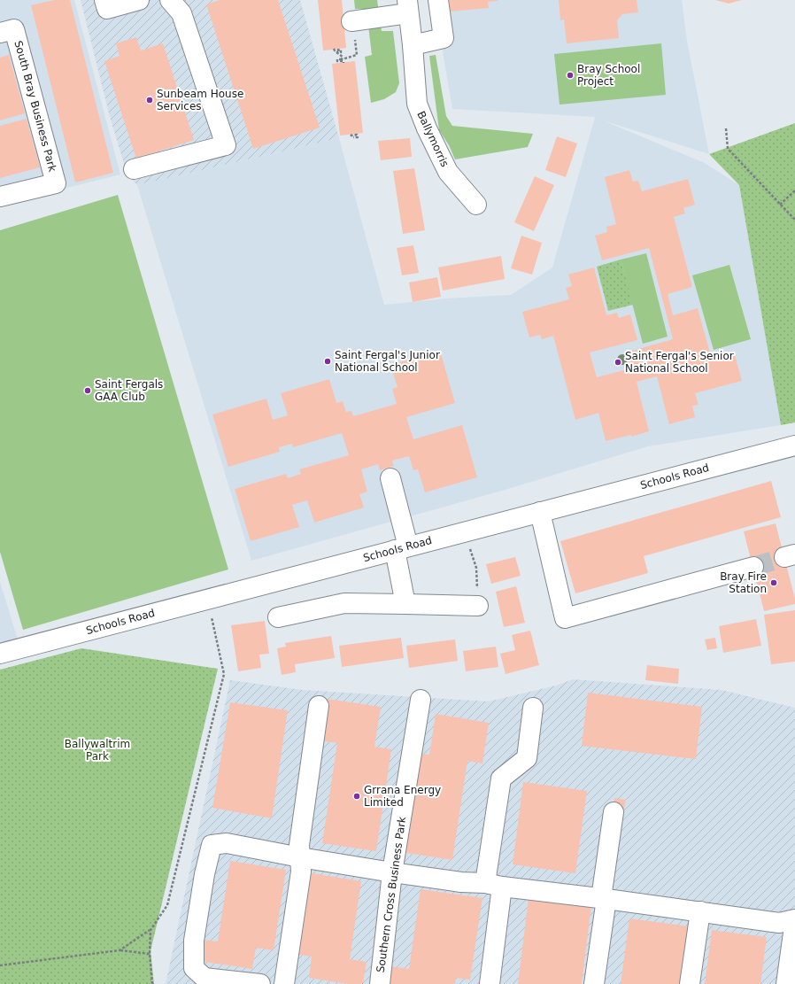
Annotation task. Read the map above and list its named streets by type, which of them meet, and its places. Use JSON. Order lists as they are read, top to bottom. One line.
{"streets":{"street":["South Bray Business Park","Ballymorris","Schools Road","Southern Cross Business Park"]},"parks":["Ballywaltrim Park"],"places":["Bray School Project","Sunbeam House Services","Saint Fergal's Junior National School","Saint Fergal's Senior National School","Saint Fergals GAA Club","Bray Fire Station","Grrana Energy Limited"]}
